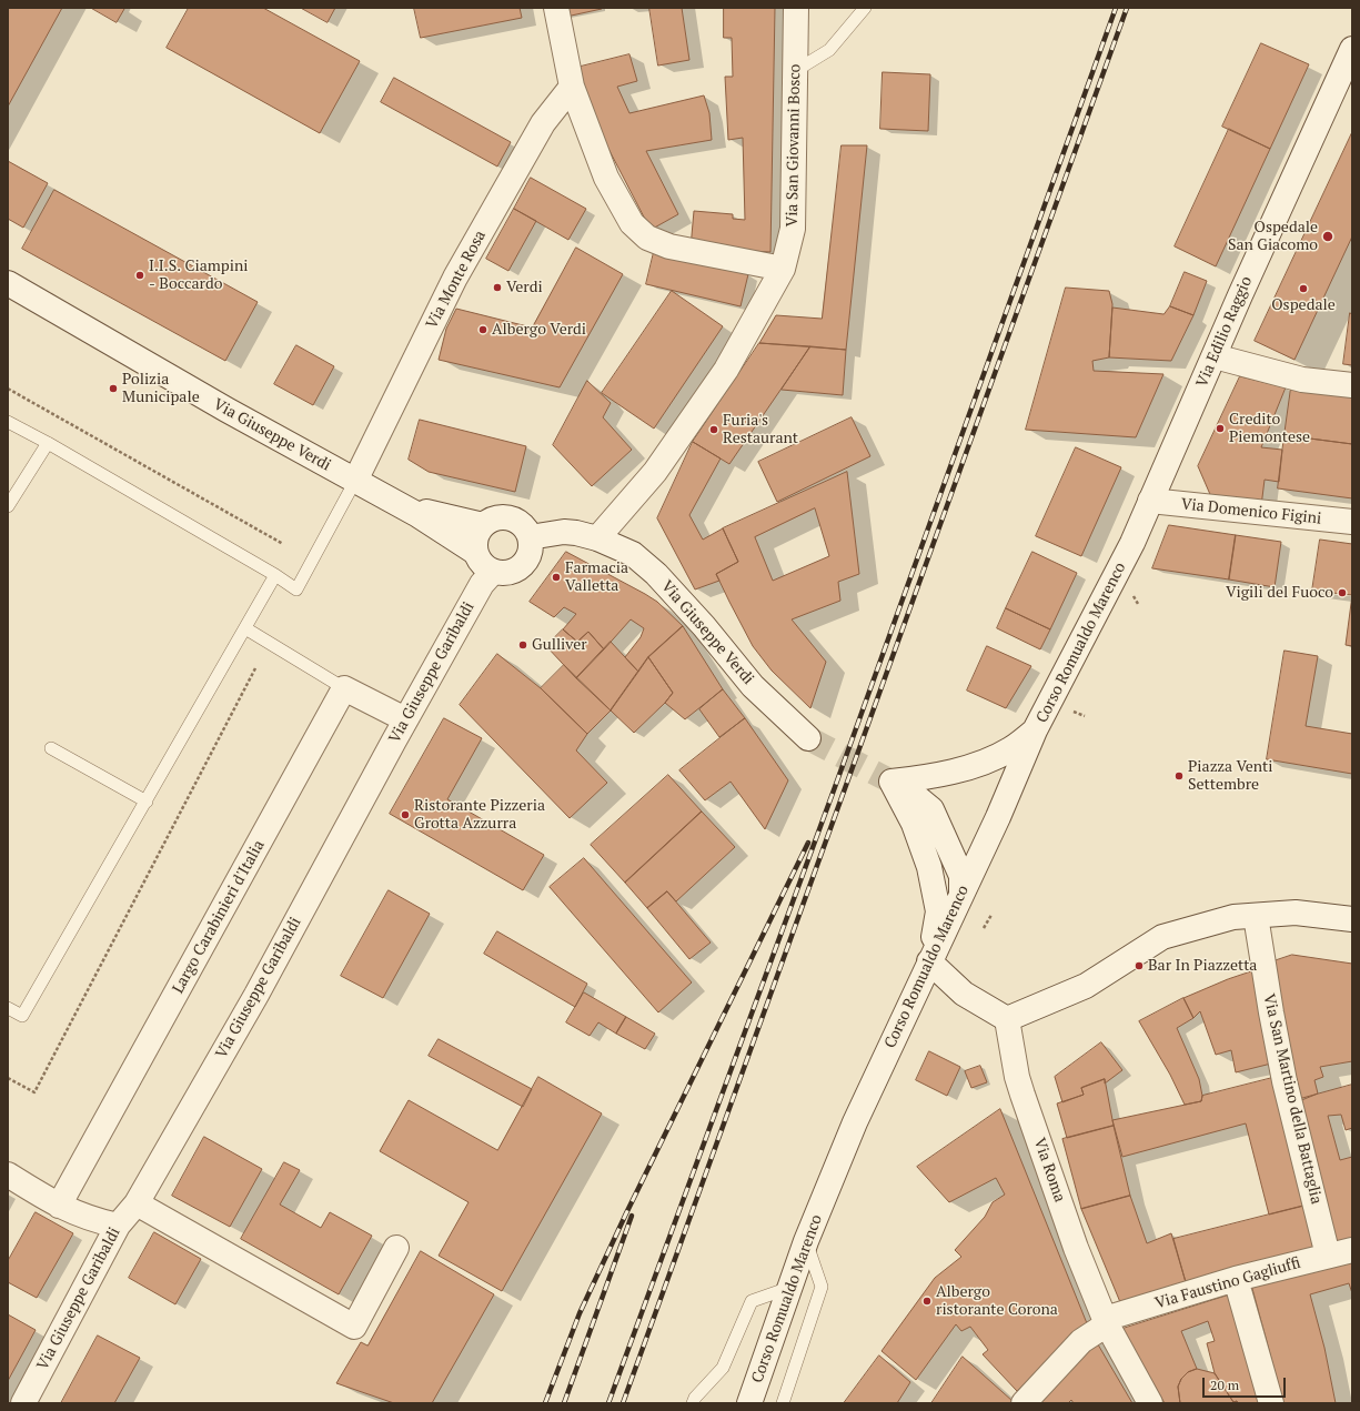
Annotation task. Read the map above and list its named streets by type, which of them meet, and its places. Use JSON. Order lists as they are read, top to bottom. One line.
{"streets":{"street":["Via San Giovanni Bosco","Via Monte Rosa","Via Edilio Raggio","Via Giuseppe Verdi","Via Domenico Figini","Corso Romualdo Marenco","Via Giuseppe Garibaldi","Largo Carabinieri d'Italia","Via San Martino della Battaglia","Via Roma","Via Faustino Gagliuffi"]},"crossings":[["Via San Giovanni Bosco","Via Giuseppe Verdi"],["Via Monte Rosa","Via Giuseppe Verdi"],["Via Edilio Raggio","Via Domenico Figini"],["Via Edilio Raggio","Corso Romualdo Marenco"],["Via Giuseppe Verdi","Via Giuseppe Garibaldi"],["Via San Martino della Battaglia","Via Faustino Gagliuffi"],["Via Roma","Via Faustino Gagliuffi"]],"places":["Ospedale San Giacomo","I.I.S. Ciampini - Boccardo","Verdi","Ospedale","Albergo Verdi","Polizia Municipale","Credito Piemontese","Furia's Restaurant","Farmacia Valletta","Vigili del Fuoco","Gulliver","Piazza Venti Settembre","Ristorante Pizzeria Grotta Azzurra","Bar In Piazzetta","Albergo ristorante Corona"],"scale_bar":"20 m"}
